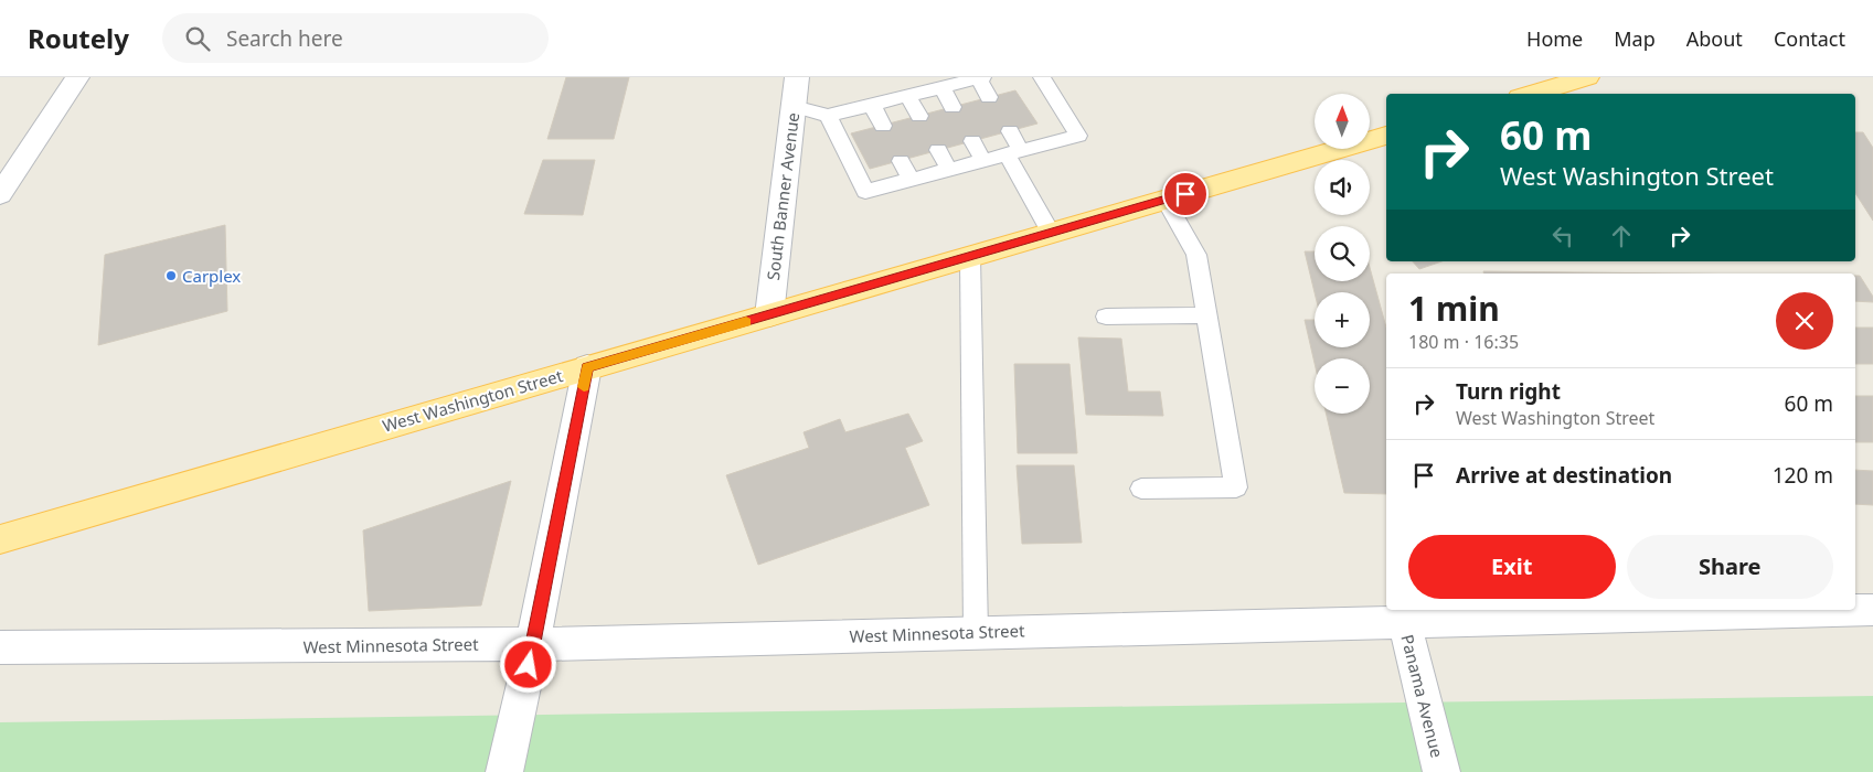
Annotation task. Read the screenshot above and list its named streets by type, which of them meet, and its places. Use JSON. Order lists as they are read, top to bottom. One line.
{"streets":{"main road":["West Washington Street"],"street":["South Banner Avenue","West Minnesota Street","Panama Avenue"]},"crossings":[["South Banner Avenue","West Washington Street"],["West Minnesota Street","Panama Avenue"]],"places":["Carplex"],"north":"top","page":{"header":"Routely","search":"Search here","nav":["Home","Map","About","Contact"],"map_buttons":["+","−"],"turn":["60 m","West Washington Street"],"heading":["1 min","180 m · 16:35"],"list":[{"name":"Turn right","note":"West Washington Street","value":"60 m"},{"name":"Arrive at destination","value":"120 m"}],"buttons":["Exit","Share"]}}
